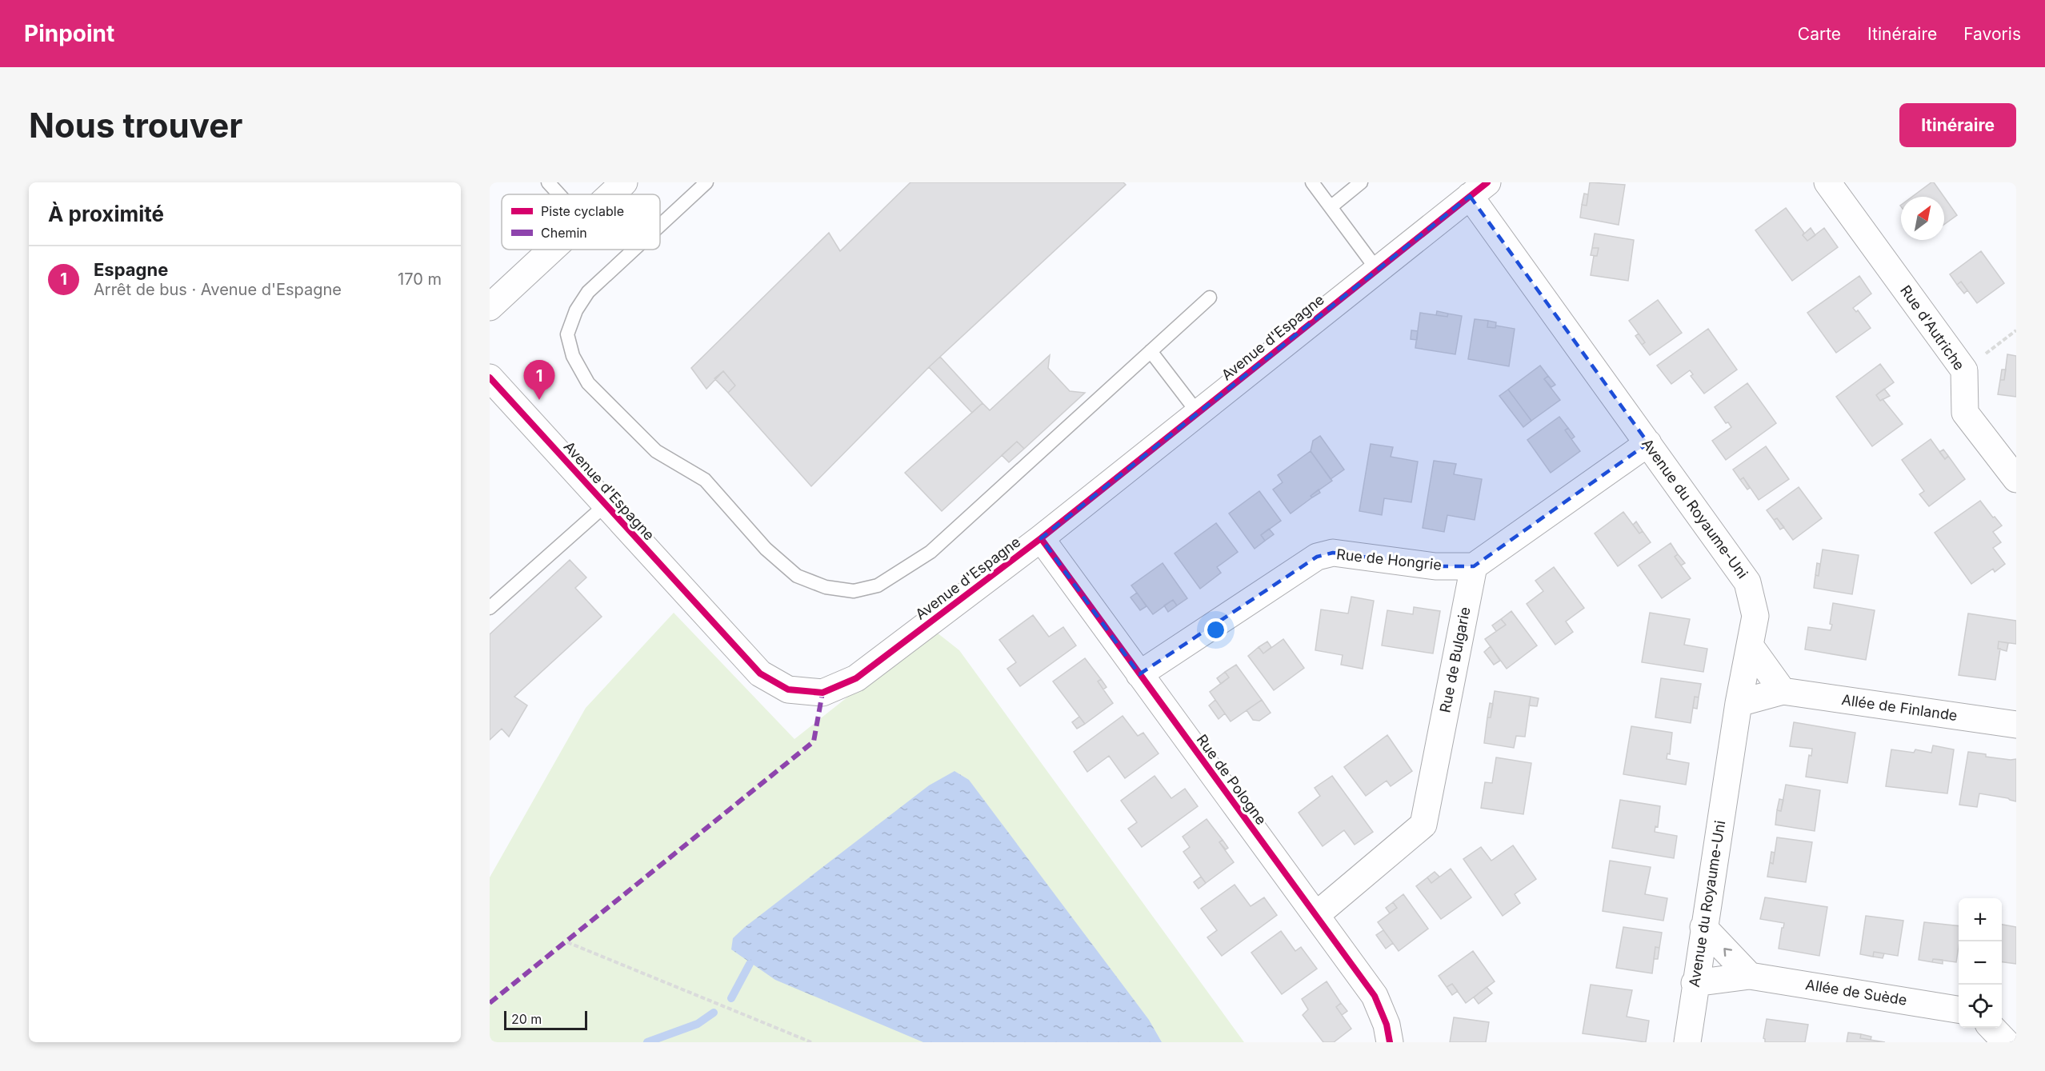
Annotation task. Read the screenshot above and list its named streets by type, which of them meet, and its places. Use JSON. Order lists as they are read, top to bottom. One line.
{"streets":{"street":["Rue d'Autriche","Avenue d'Espagne","Avenue du Royaume-Uni","Rue de Hongrie","Rue de Bulgarie","Allée de Finlande","Rue de Pologne","Allée de Suède"]},"crossings":[["Avenue d'Espagne","Avenue du Royaume-Uni"],["Avenue d'Espagne","Rue de Pologne"],["Avenue du Royaume-Uni","Allée de Finlande"],["Avenue du Royaume-Uni","Allée de Suède"],["Rue de Hongrie","Rue de Bulgarie"],["Rue de Hongrie","Rue de Pologne"],["Rue de Bulgarie","Rue de Pologne"]],"legend":["Piste cyclable","Chemin"],"scale_bar":"20 m","north":"top right","page":{"header":"Pinpoint","nav":["Carte","Itinéraire","Favoris"],"buttons":"Itinéraire","title":"Nous trouver","heading":"À proximité","list":[{"mark":"1","name":"Espagne","note":"Arrêt de bus · Avenue d'Espagne","value":"170 m"}],"pins":"1","map_buttons":["+","−"],"scale":"20 m"}}
